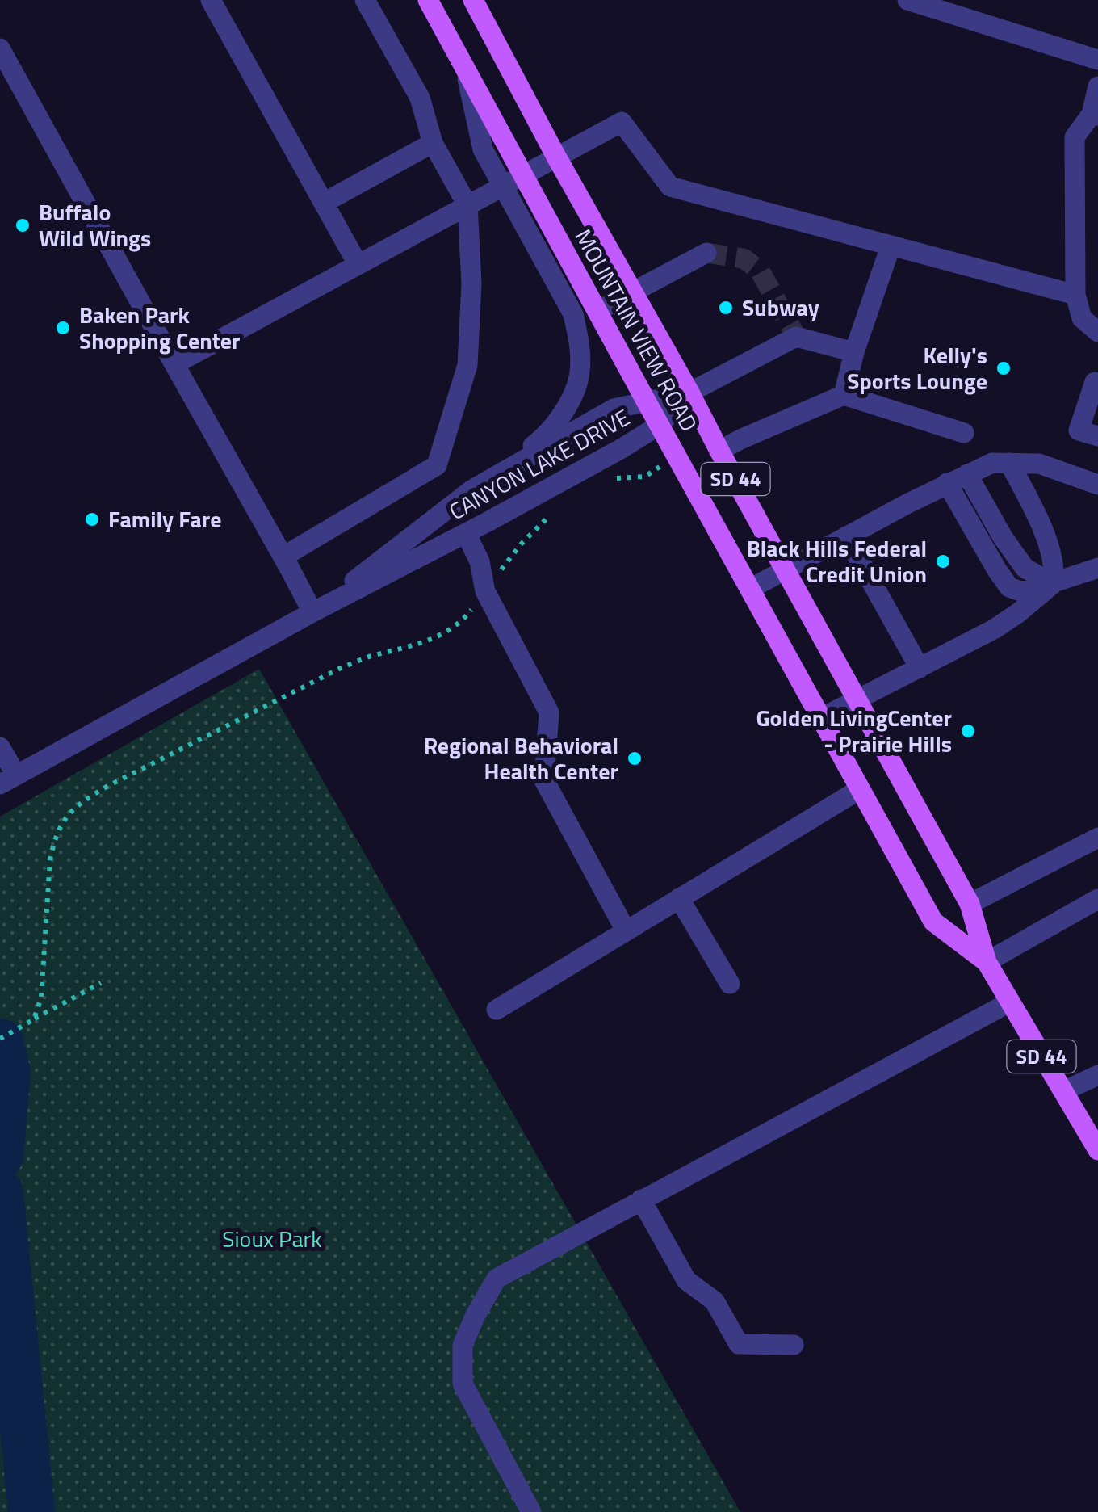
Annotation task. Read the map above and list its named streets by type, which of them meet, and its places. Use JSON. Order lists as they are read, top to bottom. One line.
{"streets":{"main road":["MOUNTAIN VIEW ROAD","SD 44"],"street":["CANYON LAKE DRIVE"]},"crossings":[["MOUNTAIN VIEW ROAD","CANYON LAKE DRIVE"]],"parks":["Sioux Park"],"places":["Buffalo Wild Wings","Subway","Baken Park Shopping Center","Kelly's Sports Lounge","Family Fare","Black Hills Federal Credit Union","Golden LivingCenter - Prairie Hills","Regional Behavioral Health Center"]}
